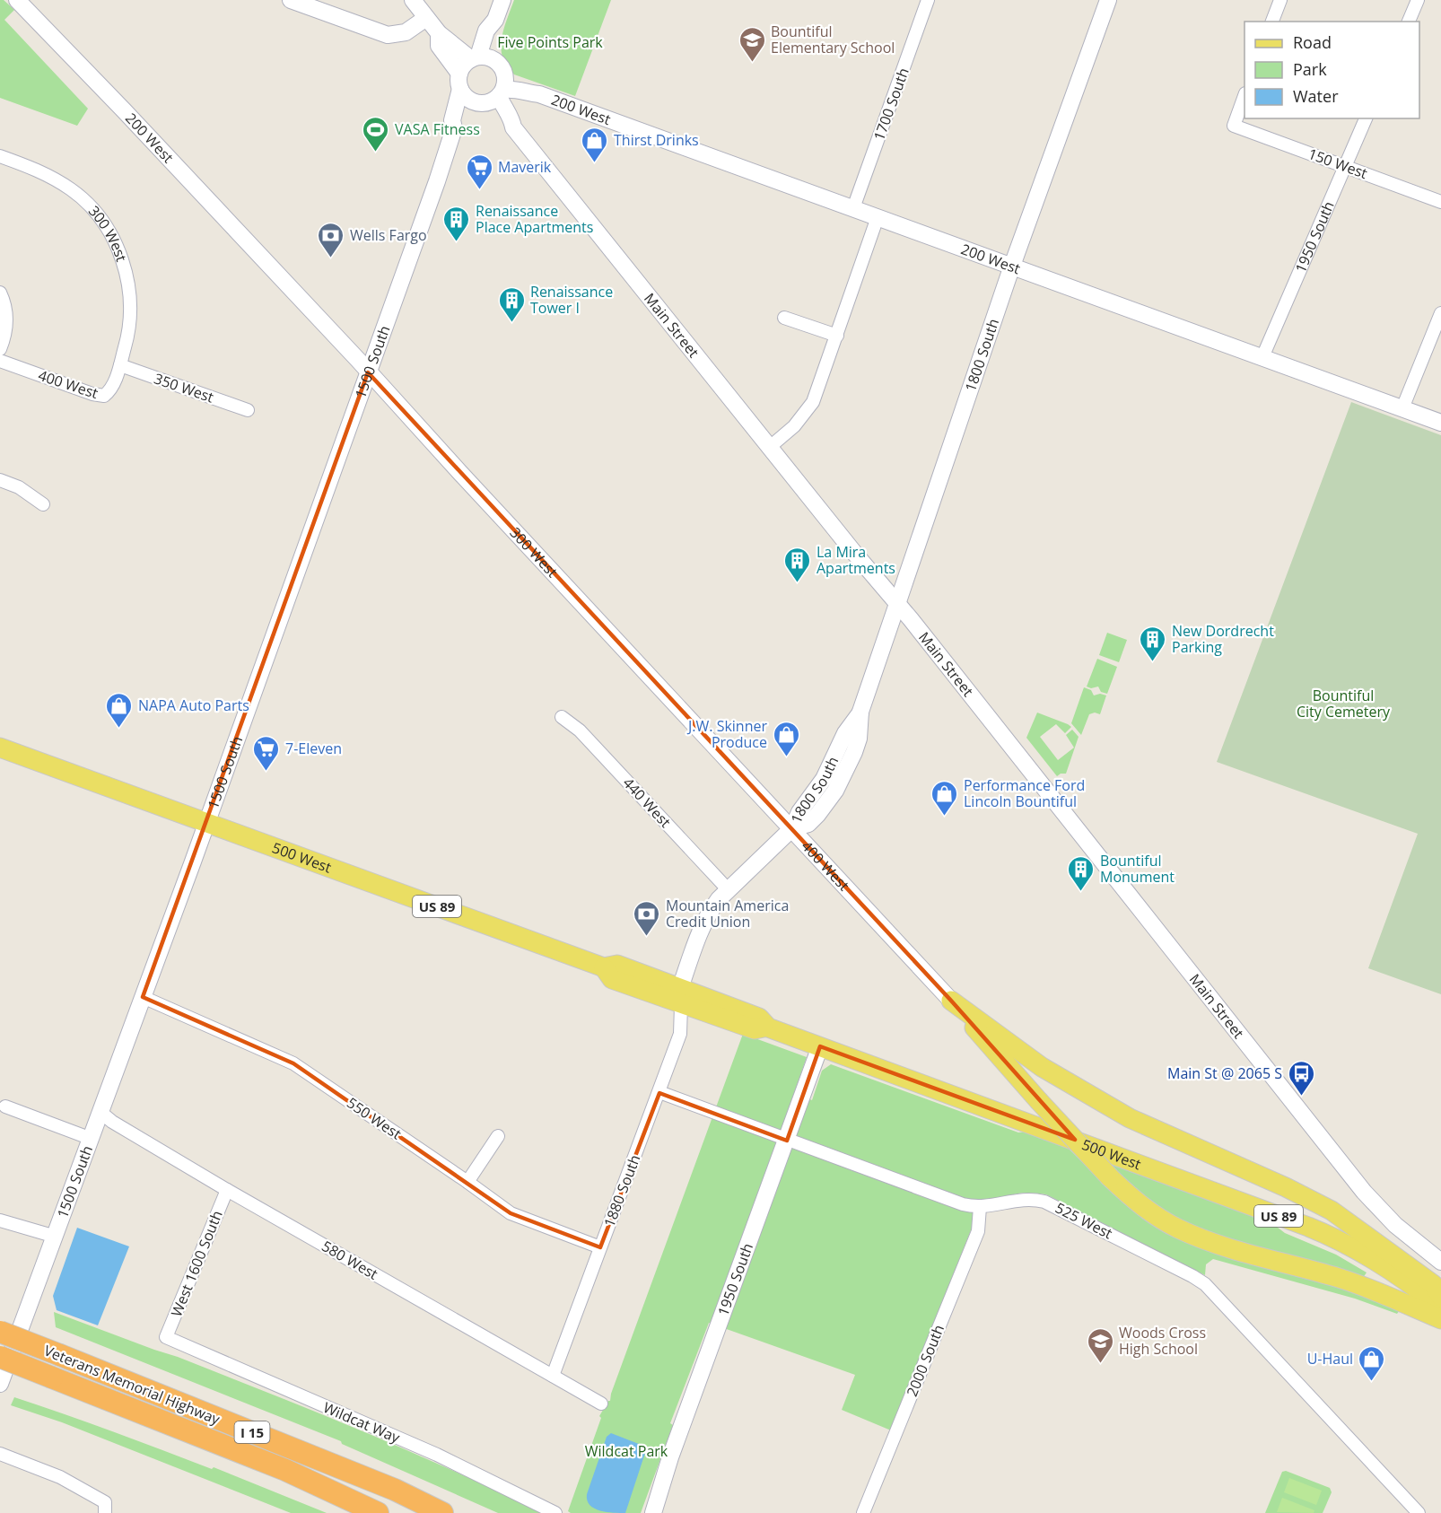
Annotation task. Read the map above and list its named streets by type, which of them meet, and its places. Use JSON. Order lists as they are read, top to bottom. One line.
{"streets":{"highway":["Veterans Memorial Highway","I 15"],"main road":["500 West","US 89"],"street":["1700 South","200 West","150 West","300 West","1950 South","Main Street","1800 South","1500 South","400 West","350 West","440 West","550 West","1880 South","525 West","580 West","West 1600 South","2000 South","Wildcat Way"]},"crossings":[["1700 South","200 West"],["200 West","300 West"],["200 West","1950 South"],["200 West","Main Street"],["200 West","1800 South"],["200 West","1500 South"],["150 West","1950 South"],["300 West","1500 South"],["300 West","400 West"],["300 West","350 West"],["1950 South","500 West"],["1950 South","525 West"],["Main Street","1800 South"],["Main Street","1500 South"],["1800 South","400 West"],["1800 South","440 West"],["1800 South","500 West"],["1800 South","1880 South"],["1500 South","500 West"],["1500 South","550 West"],["1500 South","580 West"],["400 West","350 West"],["500 West","1880 South"],["550 West","1880 South"],["1880 South","525 West"],["1880 South","580 West"],["525 West","2000 South"],["580 West","West 1600 South"],["West 1600 South","Wildcat Way"]],"parks":["Five Points Park","Bountiful City Cemetery","Wildcat Park"],"places":{"school or university":["Bountiful Elementary School","Woods Cross High School"],"sports":["VASA Fitness"],"shop":["Thirst Drinks","NAPA Auto Parts","J.W. Skinner Produce","Performance Ford Lincoln Bountiful","U-Haul"],"supermarket":["Maverik","7-Eleven"],"building":["Renaissance Place Apartments","Renaissance Tower I","La Mira Apartments","New Dordrecht Parking","Bountiful Monument"],"bank":["Wells Fargo","Mountain America Credit Union"],"bus stop":["Main St @ 2065 S"]},"legend":["Road","Park","Water"]}
